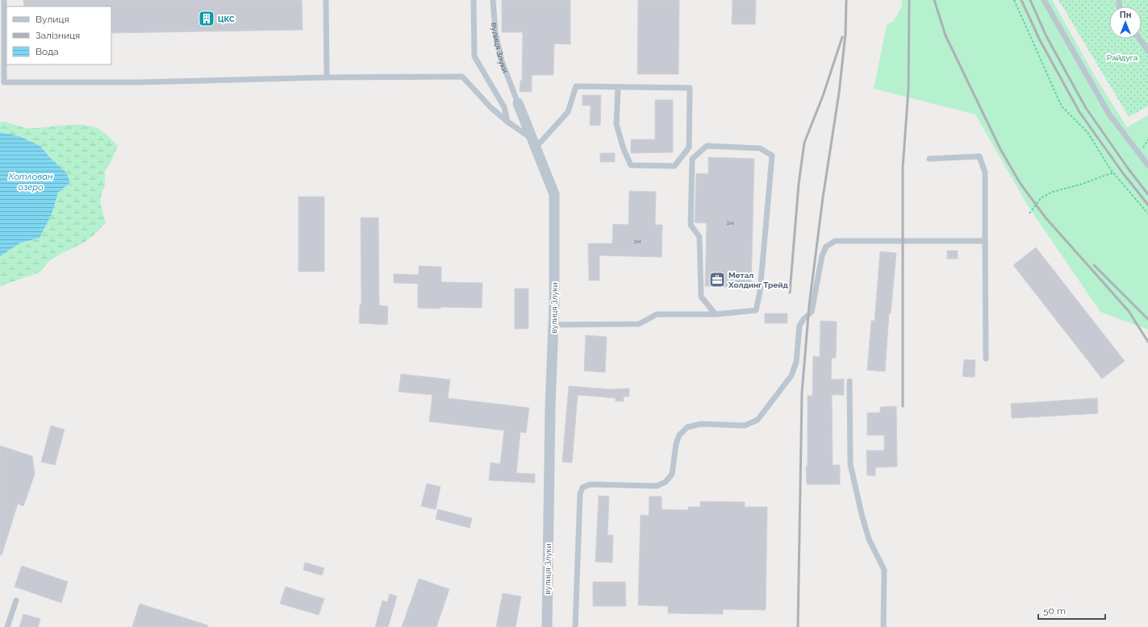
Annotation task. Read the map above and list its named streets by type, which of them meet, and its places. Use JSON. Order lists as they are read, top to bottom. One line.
{"streets":{"street":["вулиця Злуки"]},"water":["Котлован озеро"],"parks":["Райдуга"],"places":{"building":["ЦКС"],"office":["Метал Холдинг Трейд"]},"house_numbers":["1м","1м"],"legend":["Вулиця","Залізниця","Вода"],"scale_bar":"50 m","north":"top"}
